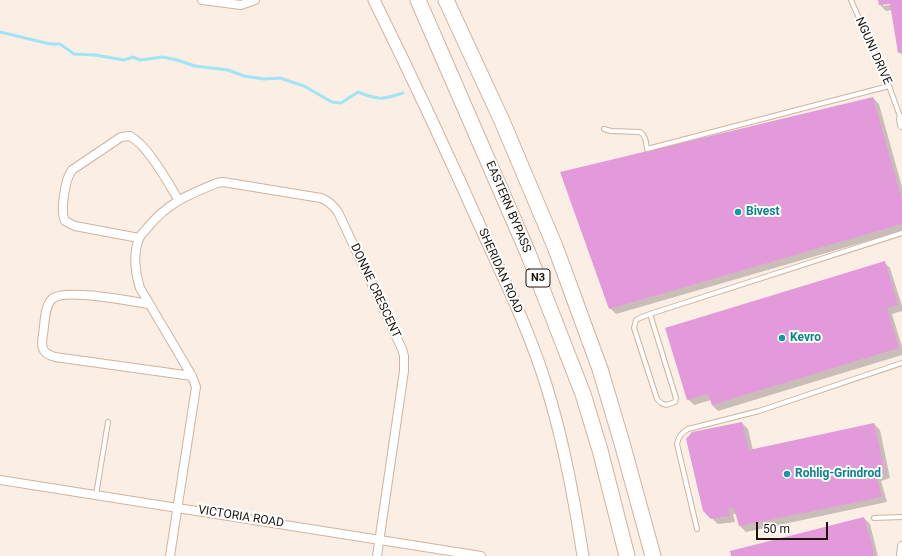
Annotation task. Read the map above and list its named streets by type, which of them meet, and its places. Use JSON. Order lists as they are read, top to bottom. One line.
{"streets":{"highway":["EASTERN BYPASS","N3"],"street":["SHERIDAN ROAD","DONNE CRESCENT","VICTORIA ROAD"],"lane":["NGUNI DRIVE"]},"crossings":[["DONNE CRESCENT","VICTORIA ROAD"]],"places":["Bivest","Kevro","Rohlig-Grindrod"],"scale_bar":"50 m"}
